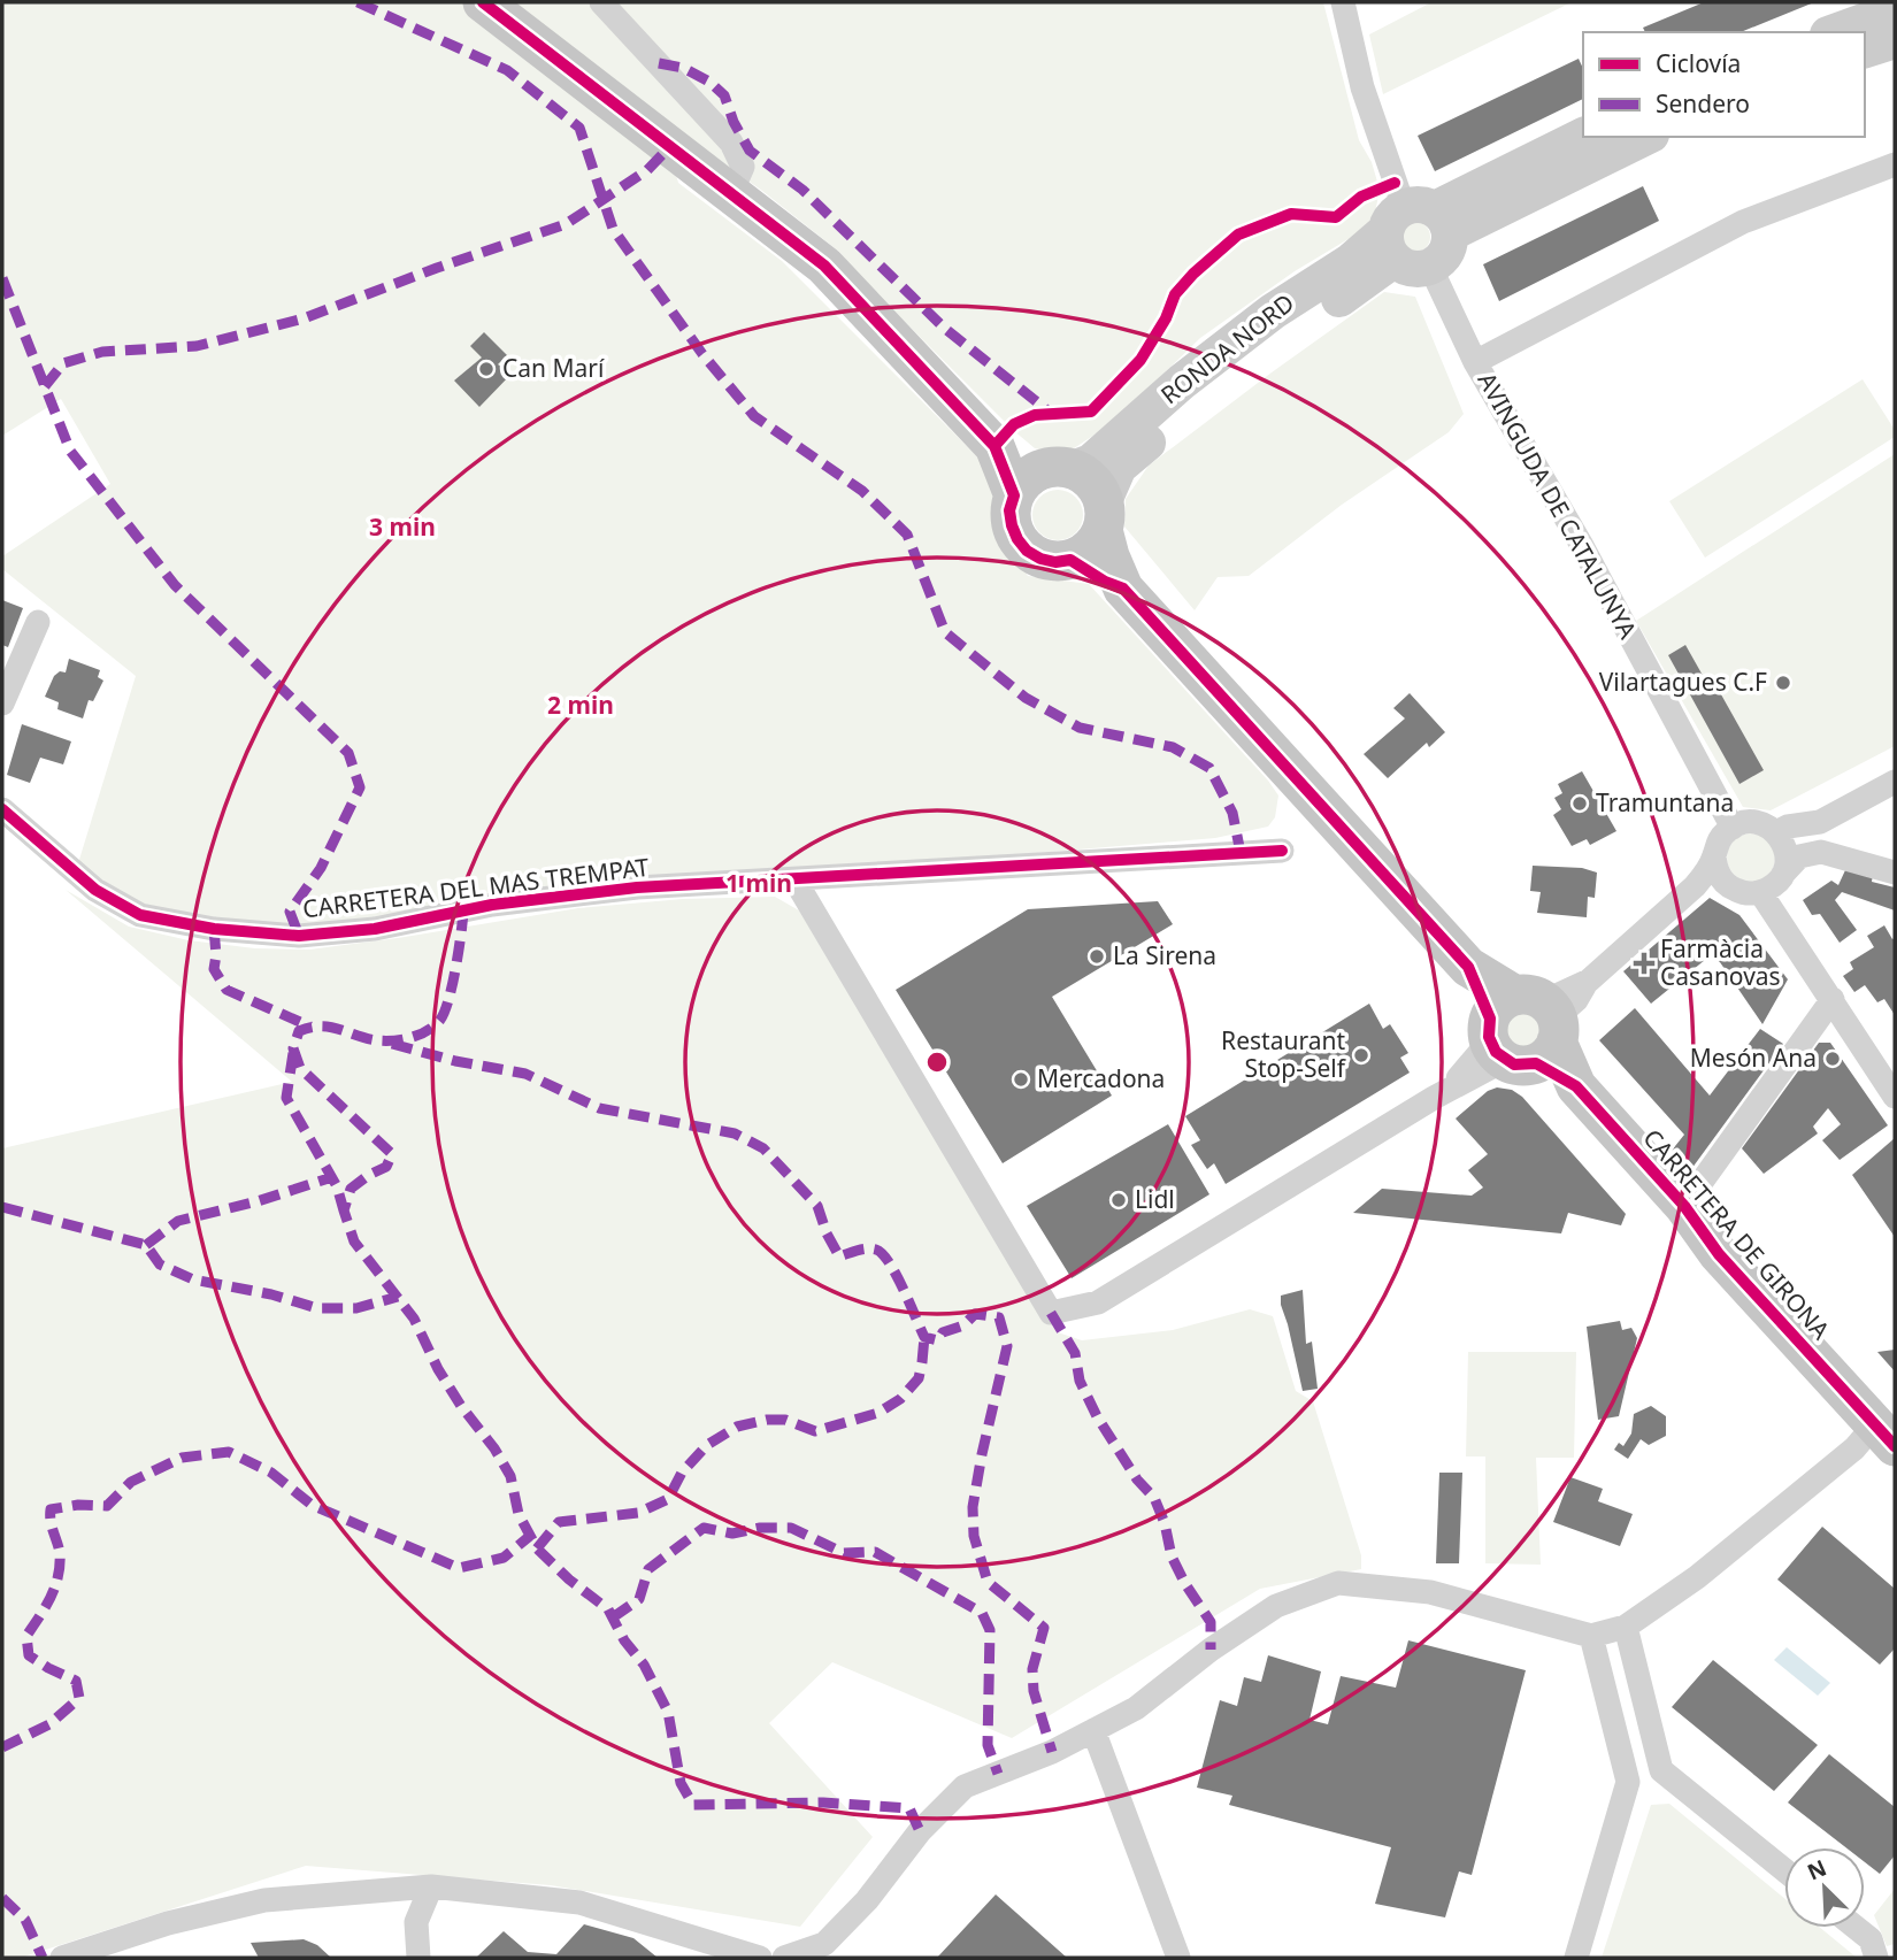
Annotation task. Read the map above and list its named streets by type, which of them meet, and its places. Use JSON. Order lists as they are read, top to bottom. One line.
{"streets":{"main road":["CARRETERA DE GIRONA"],"street":["RONDA NORD","AVINGUDA DE CATALUNYA","CARRETERA DEL MAS TREMPAT"]},"places":{"other":["Can Marí","Vilartagues C.F","Tramuntana","La Sirena","Restaurant Stop-Self","Mesón Ana","Mercadona","Lidl"],"health":["Farmàcia Casanovas"]},"legend":["Ciclovía","Sendero"],"north":"top left","rings":["3 min","2 min","1 min"]}
